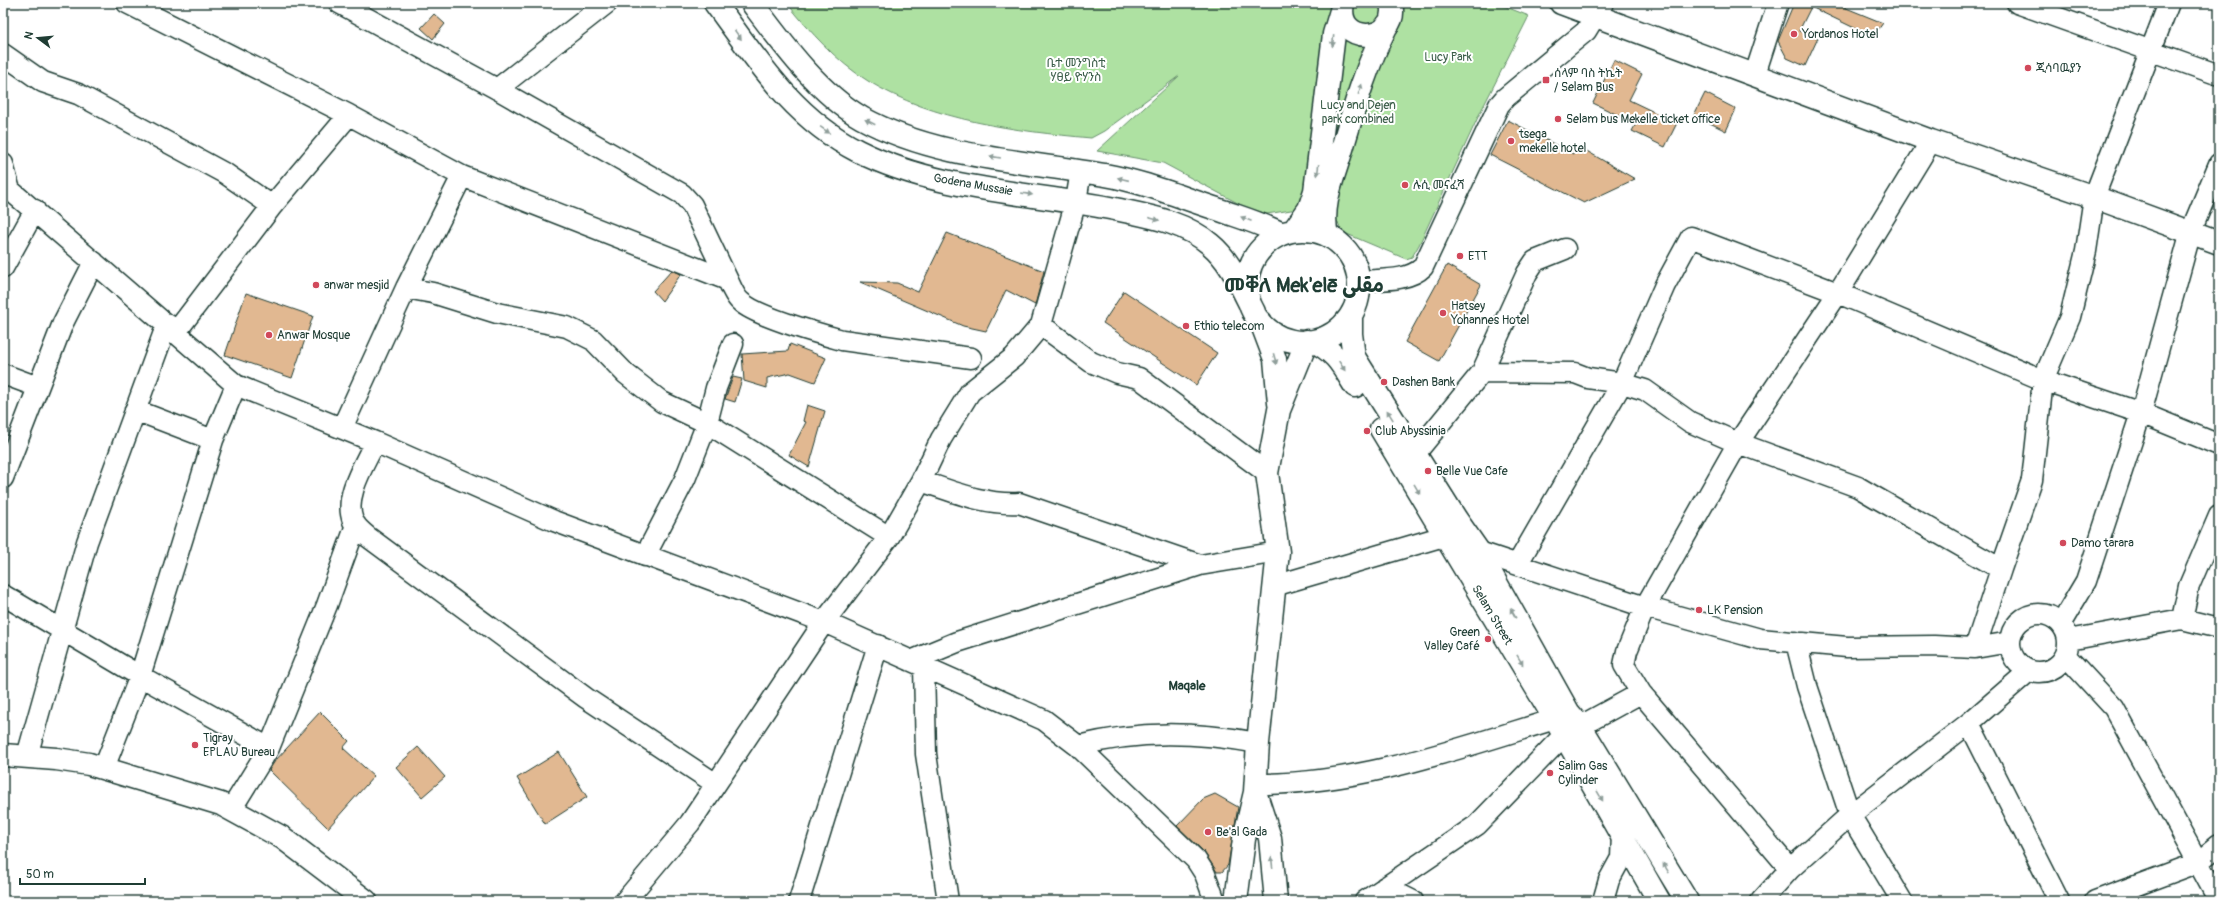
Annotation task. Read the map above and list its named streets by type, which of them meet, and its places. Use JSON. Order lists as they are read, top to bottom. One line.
{"streets":{"street":["Godena Mussaie","Selam Street"]},"districts":["መቐለ Mek'elē مقلى","Maqale"],"parks":["Lucy Park","ቤተ መንግስቲ ሃፀይ ዮሃንስ","Lucy and Dejen park combined"],"places":{"other":["Yordanos Hotel","ጂሳባዉያን","Selam bus Mekelle ticket office","tsega mekelle hotel","ሉሲ መናፈሻ","ETT","anwar mesjid","Hatsey Yohannes Hotel","Ethio telecom","Anwar Mosque","Dashen Bank","Club Abyssinia","Belle Vue Cafe","Damo tarara","LK Pension","Green Valley Café","Tigray EPLAU Bureau","Salim Gas Cylinder","Be'al Gada"],"transit":["ሰላም ባስ ትኬት / Selam Bus"]},"scale_bar":"50 m","north":"left"}
